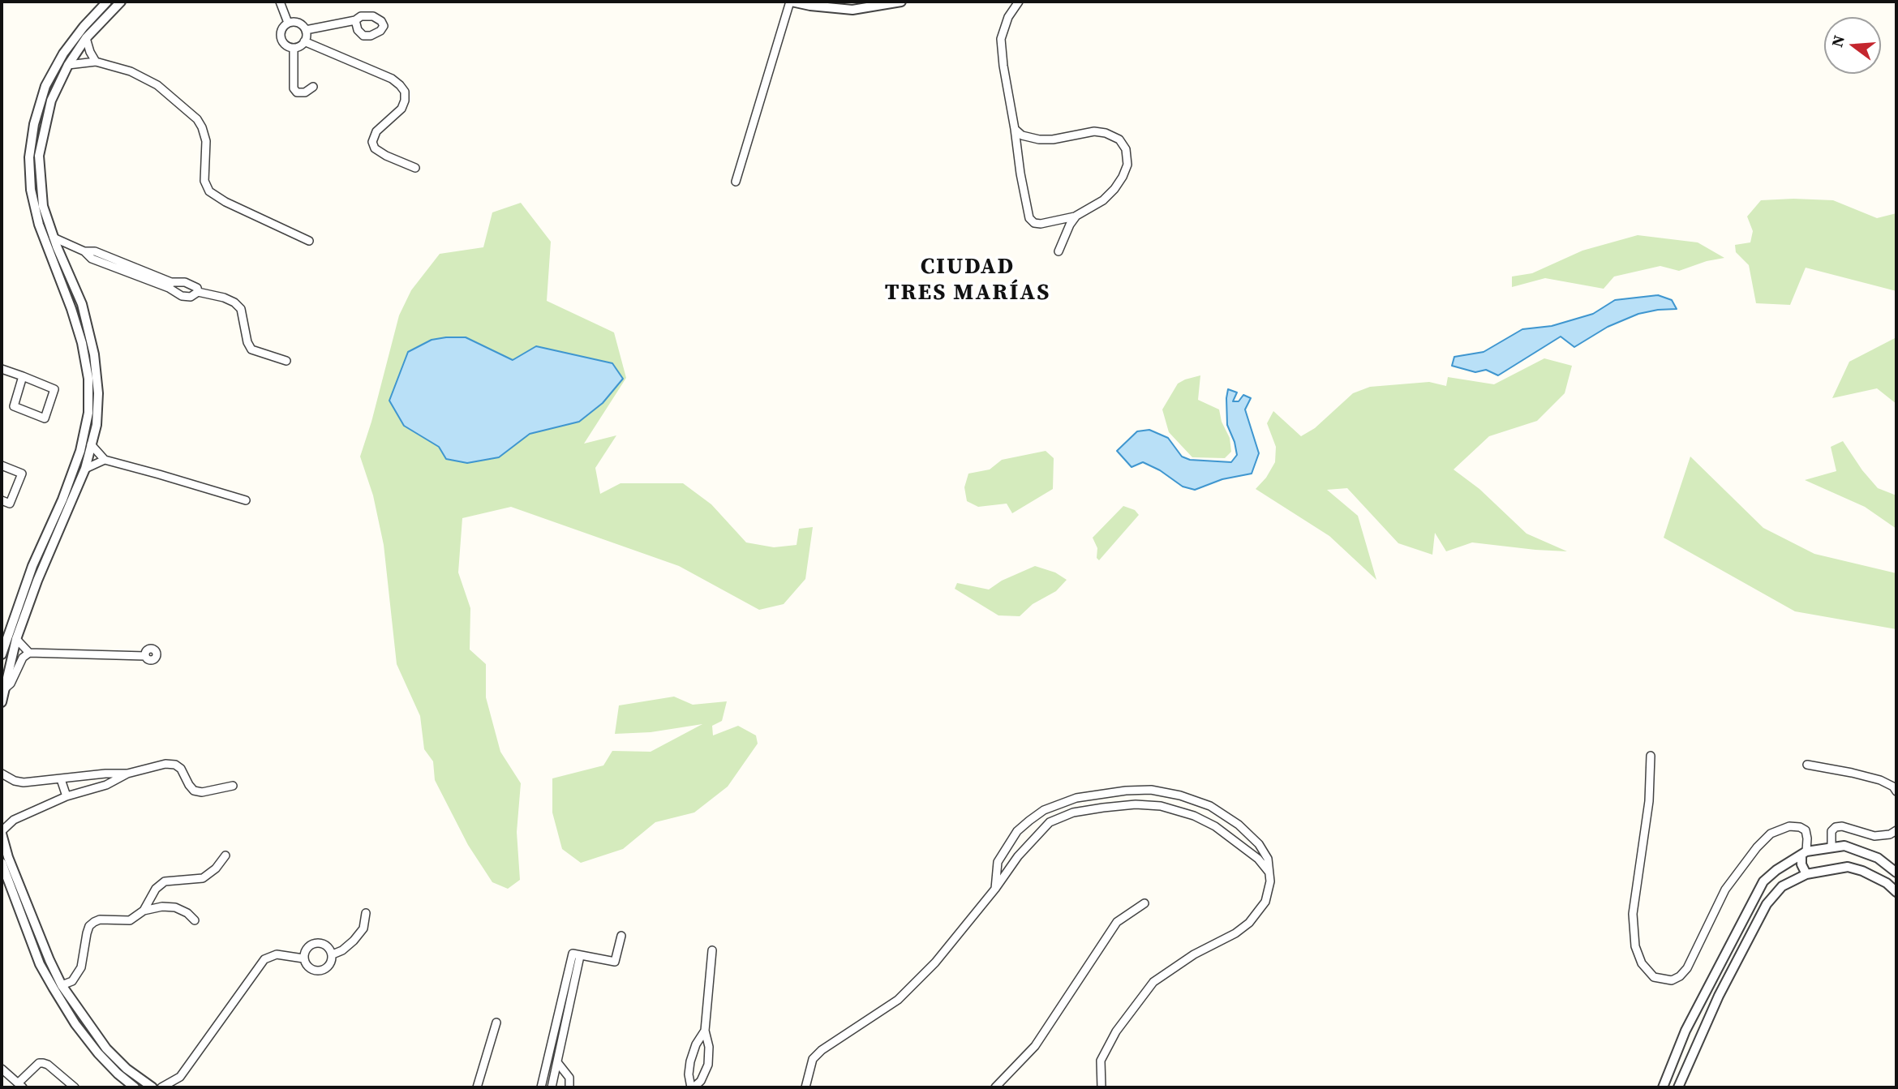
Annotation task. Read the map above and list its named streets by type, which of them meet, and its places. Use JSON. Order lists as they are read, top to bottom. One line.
{"districts":["CIUDAD TRES MARÍAS"],"north":"left"}
